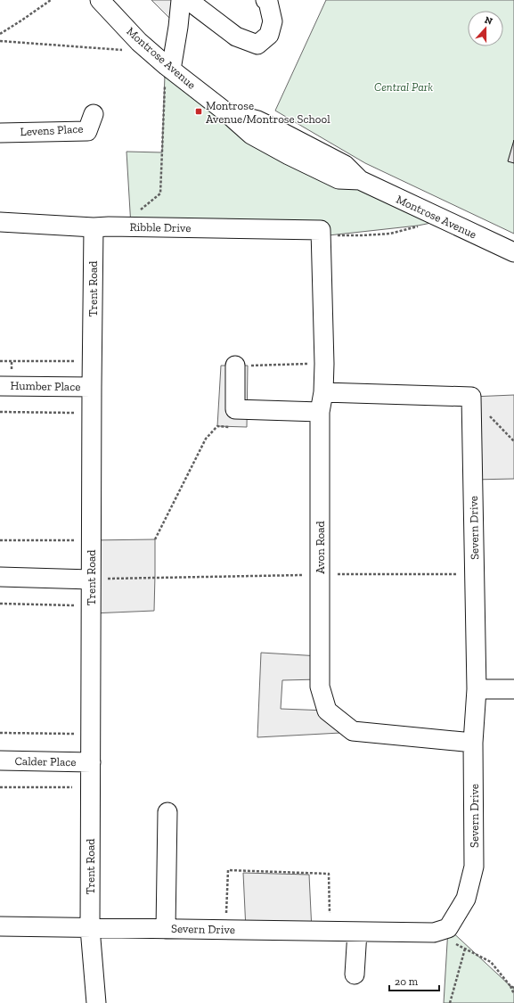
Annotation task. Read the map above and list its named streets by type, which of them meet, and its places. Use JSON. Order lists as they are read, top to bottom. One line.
{"streets":{"street":["Montrose Avenue","Levens Place","Ribble Drive","Trent Road","Humber Place","Severn Drive","Avon Road","Calder Place"]},"crossings":[["Ribble Drive","Trent Road"],["Ribble Drive","Avon Road"],["Trent Road","Humber Place"],["Trent Road","Severn Drive"],["Trent Road","Calder Place"],["Severn Drive","Avon Road"]],"parks":["Central Park"],"places":{"transit":["Montrose Avenue/Montrose School"]},"scale_bar":"20 m","north":"top"}
